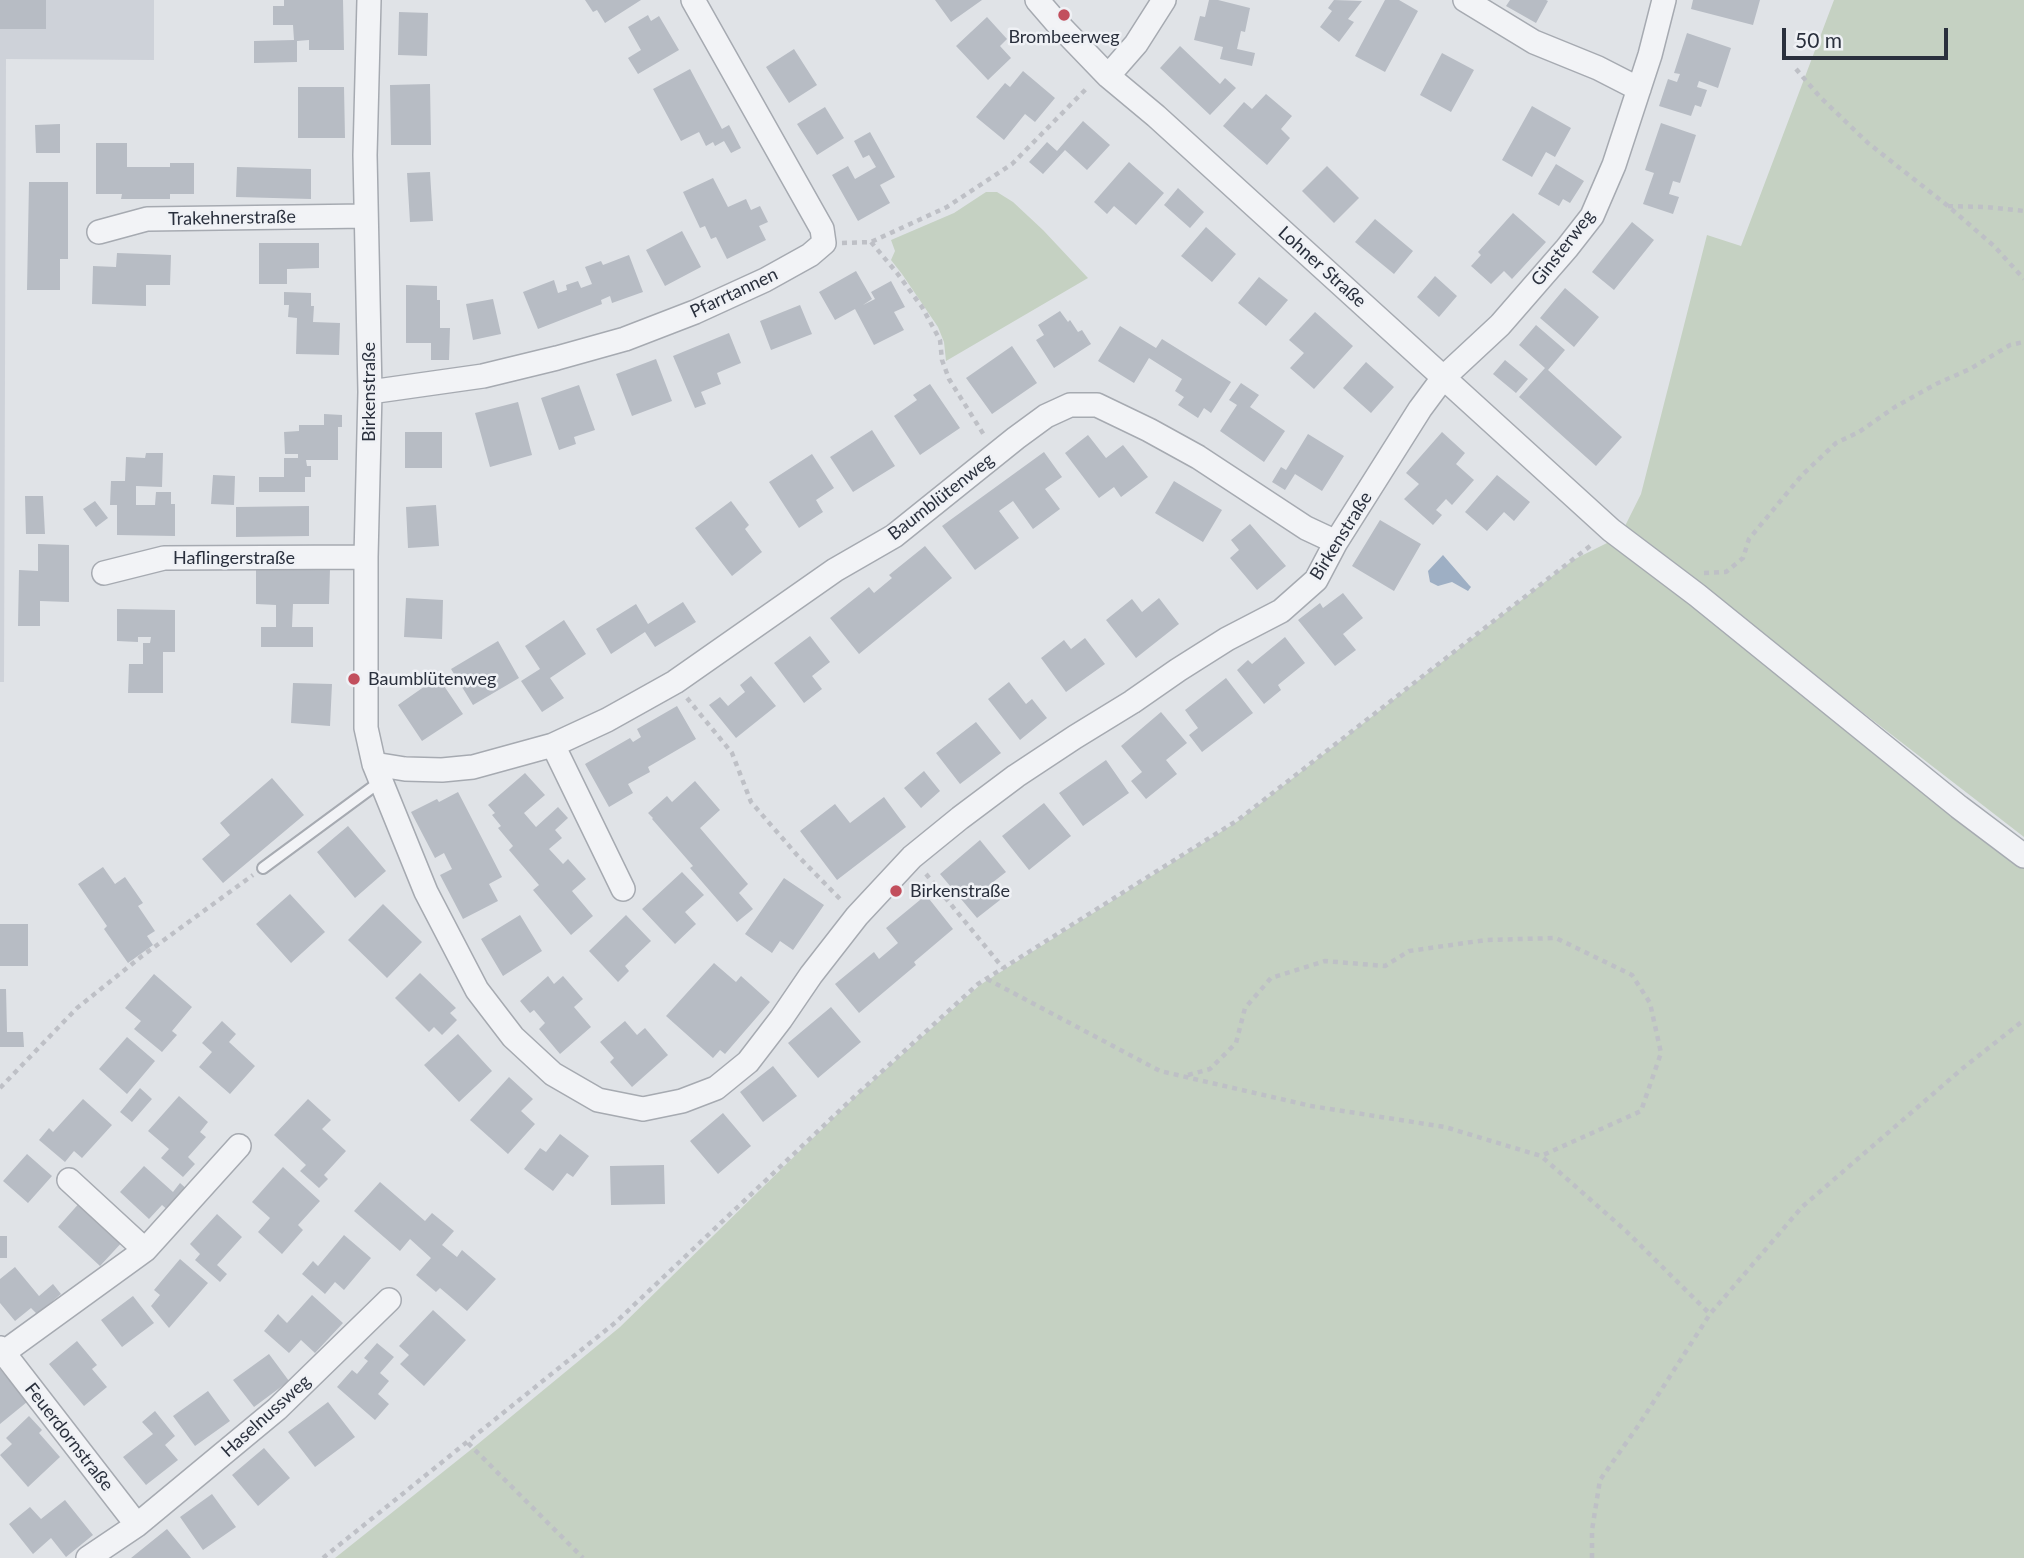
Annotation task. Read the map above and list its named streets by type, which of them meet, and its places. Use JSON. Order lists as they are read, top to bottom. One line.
{"streets":{"street":["Trakehnerstraße","Ginsterweg","Lohner Straße","Pfarrtannen","Birkenstraße","Baumblütenweg","Haflingerstraße","Haselnussweg","Feuerdornstraße"]},"crossings":[["Trakehnerstraße","Birkenstraße"],["Ginsterweg","Lohner Straße"],["Ginsterweg","Birkenstraße"],["Lohner Straße","Birkenstraße"],["Pfarrtannen","Birkenstraße"],["Birkenstraße","Baumblütenweg"],["Birkenstraße","Haflingerstraße"],["Haselnussweg","Feuerdornstraße"]],"places":["Brombeerweg","Baumblütenweg","Birkenstraße"],"scale_bar":"50 m"}
